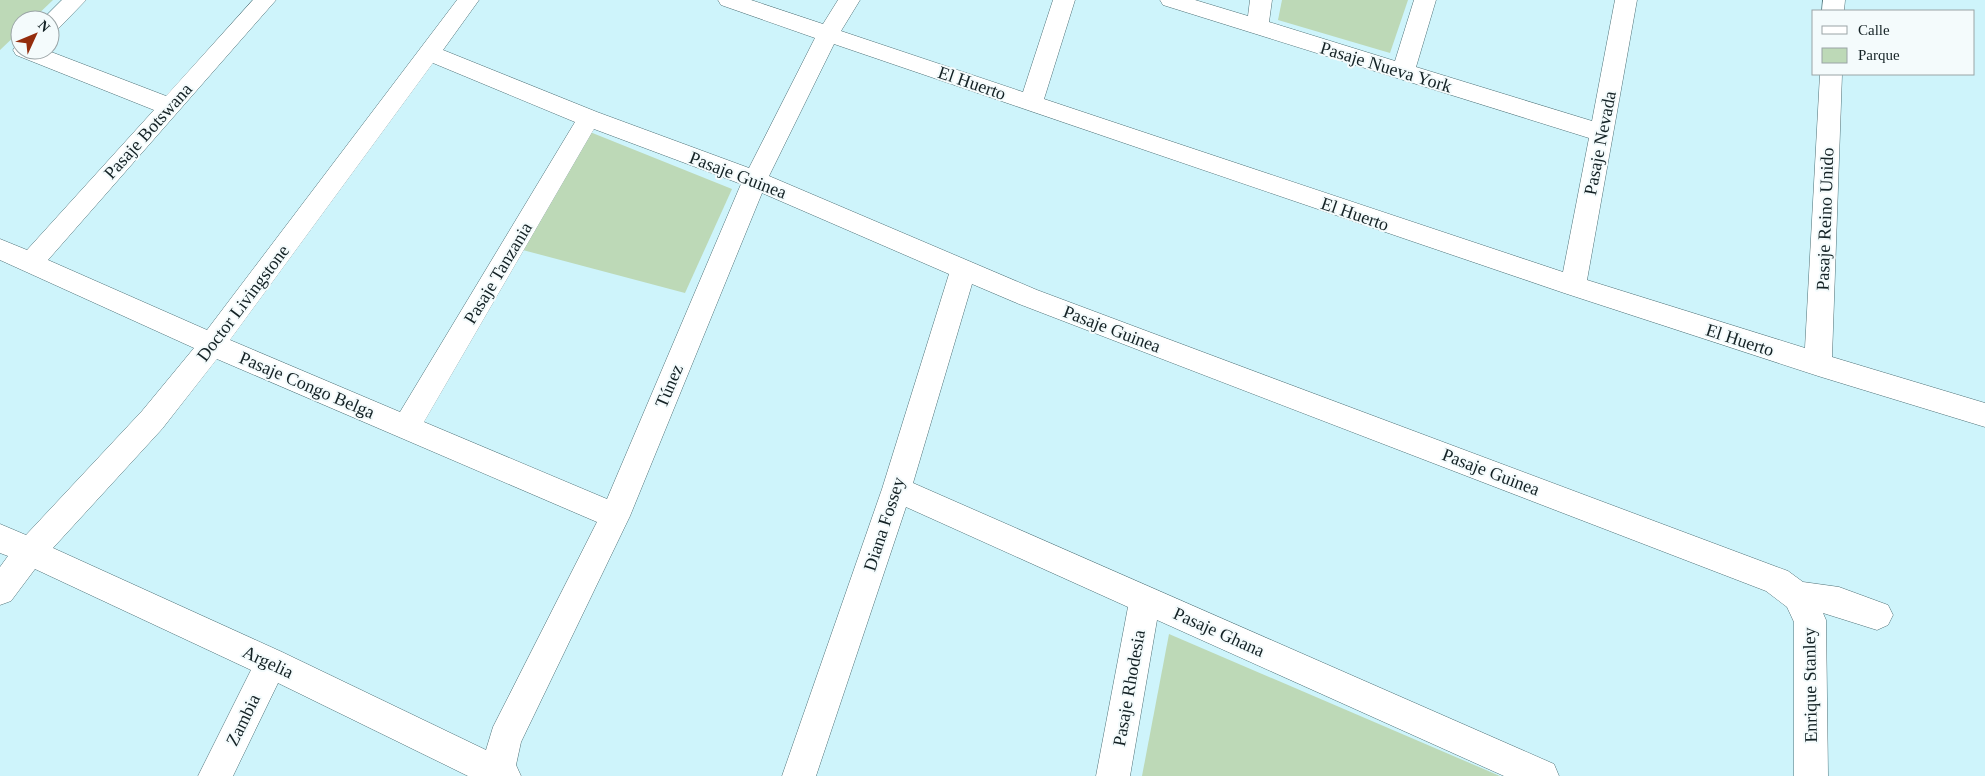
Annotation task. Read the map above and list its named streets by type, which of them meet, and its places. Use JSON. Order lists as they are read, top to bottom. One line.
{"streets":{"street":["Pasaje Nueva York","El Huerto","Pasaje Botswana","Pasaje Nevada","Pasaje Guinea","Pasaje Reino Unido","Pasaje Tanzania","Doctor Livingstone","Pasaje Congo Belga","Túnez","Diana Fossey","Pasaje Ghana","Argelia","Enrique Stanley","Pasaje Rhodesia","Zambia"]},"crossings":[["Pasaje Nueva York","Pasaje Nevada"],["El Huerto","Pasaje Nevada"],["El Huerto","Pasaje Reino Unido"],["El Huerto","Túnez"],["Pasaje Botswana","Pasaje Congo Belga"],["Pasaje Guinea","Pasaje Tanzania"],["Pasaje Guinea","Doctor Livingstone"],["Pasaje Guinea","Túnez"],["Pasaje Guinea","Diana Fossey"],["Pasaje Guinea","Enrique Stanley"],["Pasaje Tanzania","Pasaje Congo Belga"],["Doctor Livingstone","Pasaje Congo Belga"],["Doctor Livingstone","Argelia"],["Pasaje Congo Belga","Túnez"],["Túnez","Argelia"],["Diana Fossey","Pasaje Ghana"],["Pasaje Ghana","Pasaje Rhodesia"],["Argelia","Zambia"]],"legend":["Calle","Parque"],"north":"top right"}
